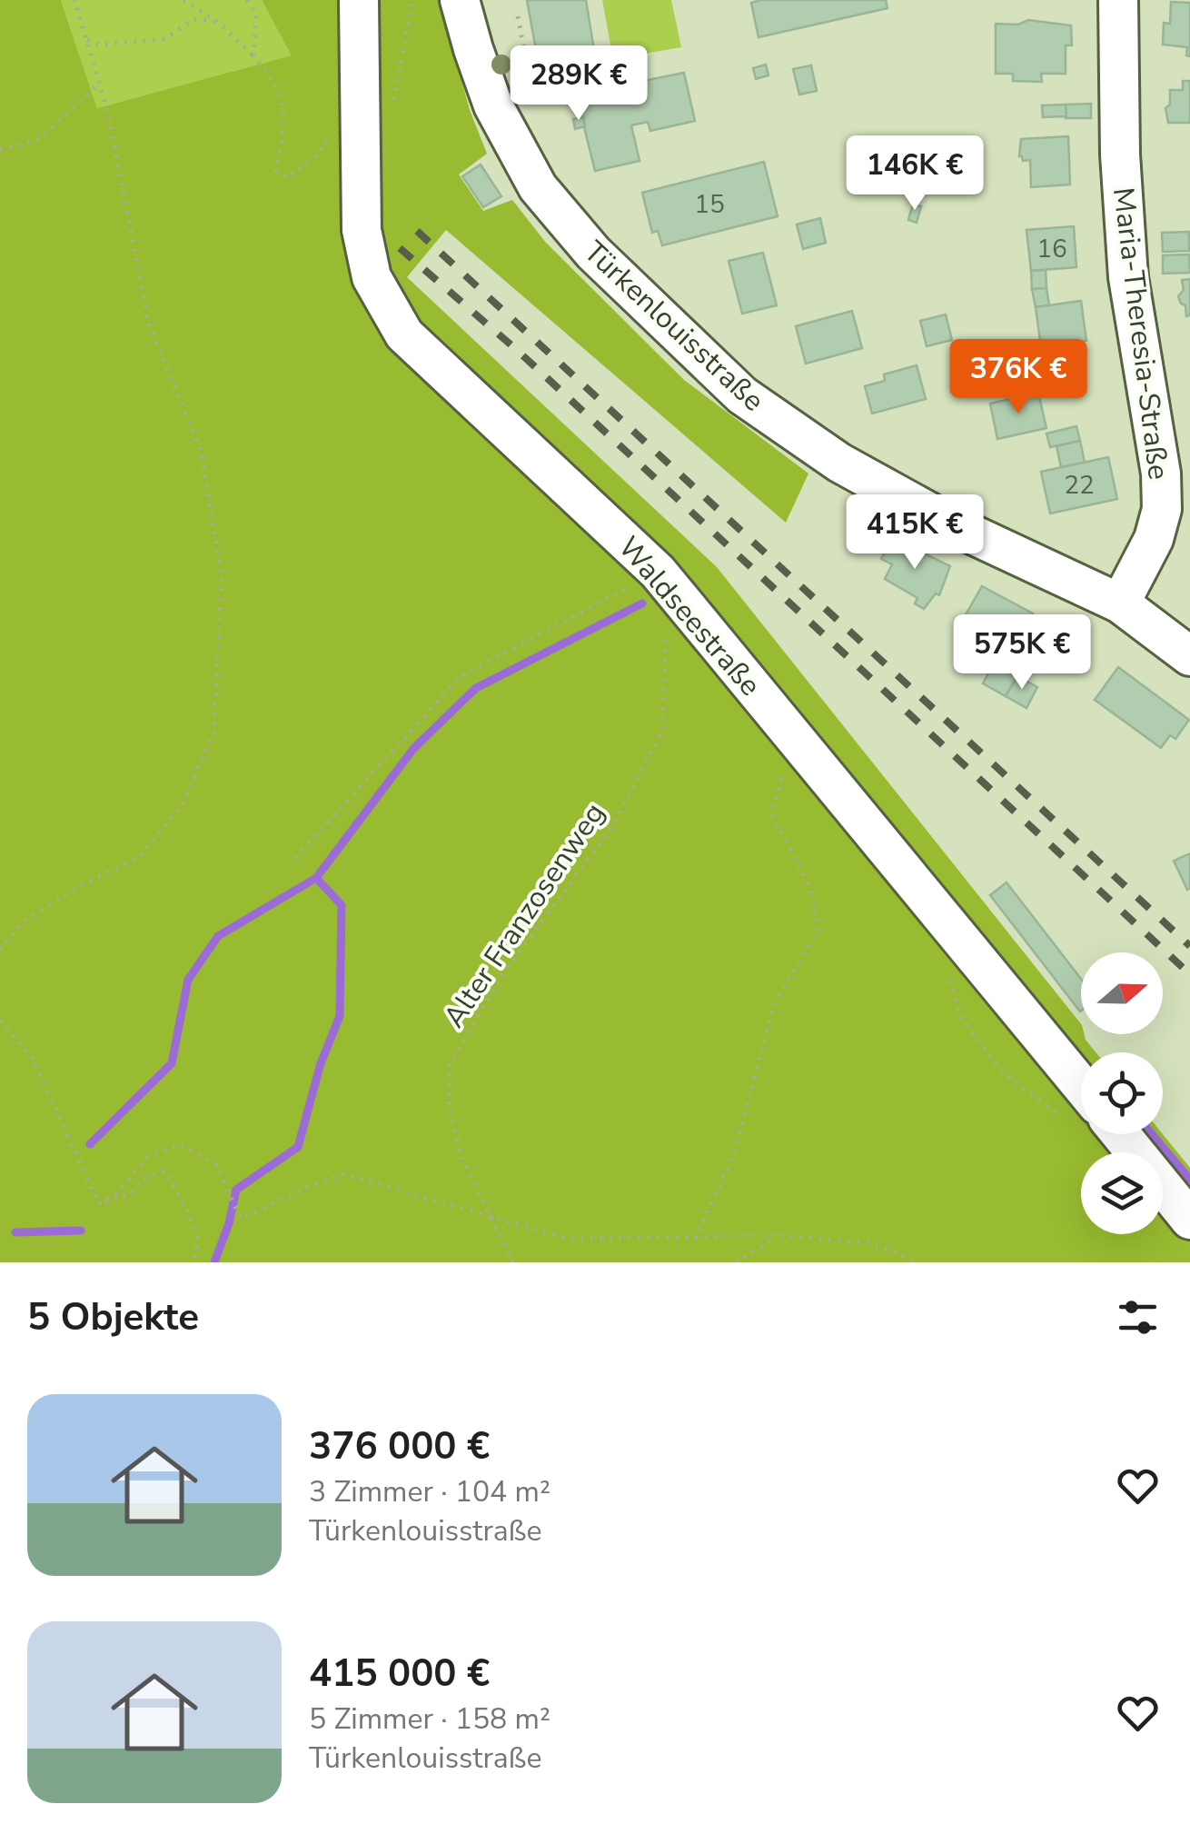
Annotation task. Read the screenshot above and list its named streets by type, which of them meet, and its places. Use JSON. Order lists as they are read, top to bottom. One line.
{"streets":{"street":["Türkenlouisstraße","Maria-Theresia-Straße","Waldseestraße"],"path":["Alter Franzosenweg"]},"crossings":[["Türkenlouisstraße","Maria-Theresia-Straße"],["Waldseestraße","Alter Franzosenweg"]],"house_numbers":["15","16","22"],"north":"right","page":{"price":["289K €","146K €","376K €","415K €","575K €"],"heading":"5 Objekte","list":[{"name":"376 000 €","note":"3 Zimmer · 104 m² · Türkenlouisstraße"},{"name":"415 000 €","note":"5 Zimmer · 158 m² · Türkenlouisstraße"}]}}
